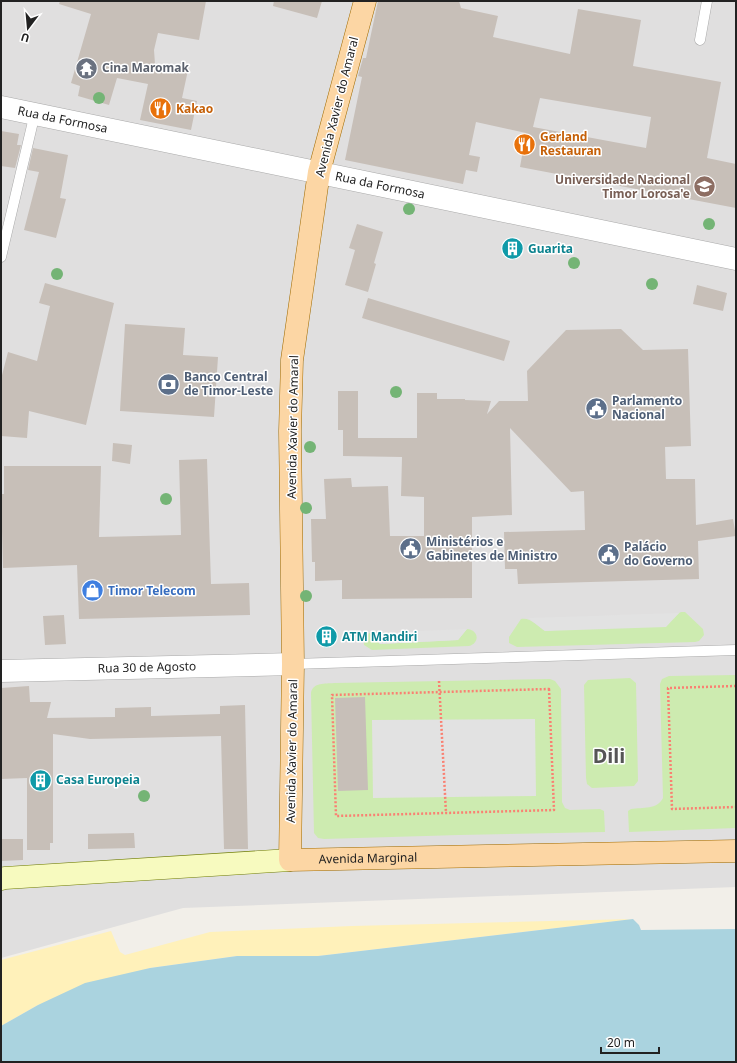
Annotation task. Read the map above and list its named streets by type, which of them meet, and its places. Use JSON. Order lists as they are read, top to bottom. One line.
{"streets":{"main road":["Avenida Xavier do Amaral","Avenida Marginal"],"street":["Rua da Formosa","Rua 30 de Agosto"]},"crossings":[["Avenida Xavier do Amaral","Rua da Formosa"],["Avenida Xavier do Amaral","Rua 30 de Agosto"],["Avenida Xavier do Amaral","Avenida Marginal"]],"districts":["Dili"],"places":{"temple":["Cina Maromak"],"restaurant":["Kakao","Gerland Restauran"],"school or university":["Universidade Nacional Timor Lorosa'e"],"building":["Guarita","ATM Mandiri","Casa Europeia"],"bank":["Banco Central de Timor-Leste"],"public building":["Parlamento Nacional","Ministérios e Gabinetes de Ministro","Palácio do Governo"],"shop":["Timor Telecom"]},"scale_bar":"20 m","north":"bottom"}
